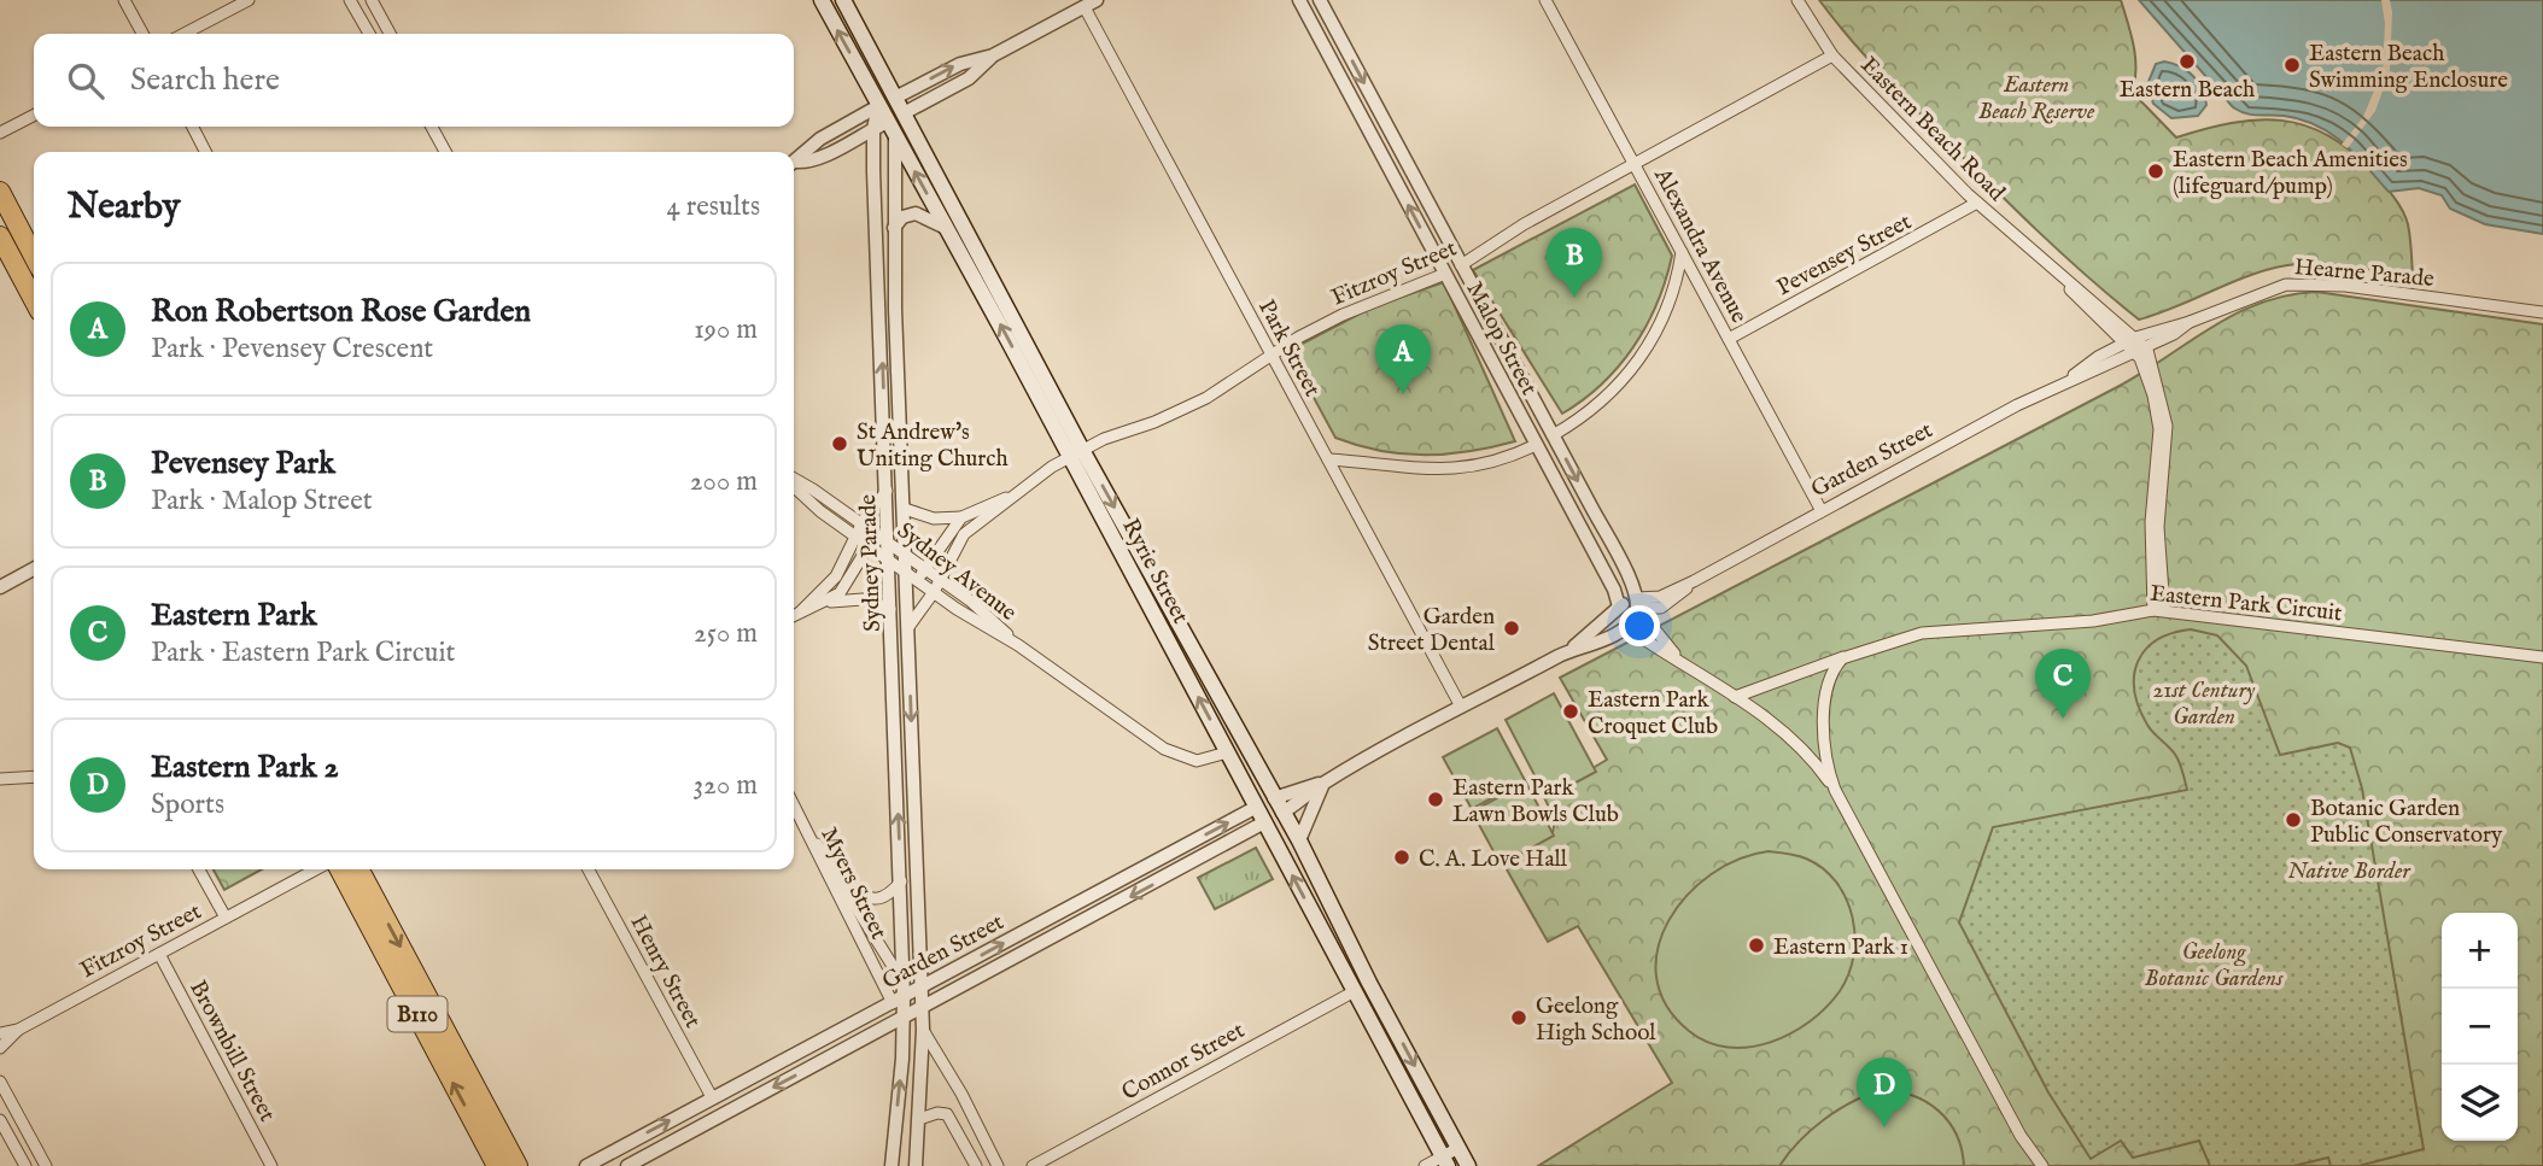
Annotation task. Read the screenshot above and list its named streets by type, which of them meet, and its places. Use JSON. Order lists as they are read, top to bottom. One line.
{"streets":{"highway":["B110"],"main road":["Garden Street","Ryrie Street"],"street":["Eastern Beach Road","Alexandra Avenue","Pevensey Street","Fitzroy Street","Hearne Parade","Malop Street","Park Street","Sydney Parade","Sydney Avenue","Eastern Park Circuit","Myers Street","Henry Street","Brownbill Street","Connor Street"]},"crossings":[["Eastern Beach Road","Pevensey Street"],["Eastern Beach Road","Fitzroy Street"],["Eastern Beach Road","Hearne Parade"],["Eastern Beach Road","Garden Street"],["Eastern Beach Road","Eastern Park Circuit"],["Alexandra Avenue","Pevensey Street"],["Alexandra Avenue","Fitzroy Street"],["Alexandra Avenue","Garden Street"],["Fitzroy Street","Malop Street"],["Fitzroy Street","Park Street"],["Fitzroy Street","Sydney Parade"],["Fitzroy Street","Sydney Avenue"],["Fitzroy Street","Ryrie Street"],["Fitzroy Street","Brownbill Street"],["Hearne Parade","Garden Street"],["Malop Street","Garden Street"],["Park Street","Garden Street"],["Garden Street","Sydney Parade"],["Garden Street","Ryrie Street"],["Garden Street","Myers Street"],["Garden Street","Henry Street"],["Sydney Parade","Sydney Avenue"],["Sydney Parade","Ryrie Street"],["Sydney Parade","Myers Street"],["Sydney Avenue","Ryrie Street"],["Ryrie Street","Connor Street"]],"parks":["Eastern Beach Reserve","21st Century Garden","Native Border","Geelong Botanic Gardens"],"places":["Eastern Beach","Eastern Beach Swimming Enclosure","Eastern Beach Amenities (lifeguard/pump)","St Andrew's Uniting Church","Garden Street Dental","Eastern Park Croquet Club","Eastern Park Lawn Bowls Club","Botanic Garden Public Conservatory","C. A. Love Hall","Eastern Park 1","Geelong High School"],"page":{"search":"Search here","heading":["Nearby","4 results"],"pins":["B","A","C","D"],"list":[{"mark":"A","name":"Ron Robertson Rose Garden","note":"Park · Pevensey Crescent","value":"190 m"},{"mark":"B","name":"Pevensey Park","note":"Park · Malop Street","value":"200 m"},{"mark":"C","name":"Eastern Park","note":"Park · Eastern Park Circuit","value":"250 m"},{"mark":"D","name":"Eastern Park 2","note":"Sports","value":"320 m"}],"map_buttons":["+","−"]}}
